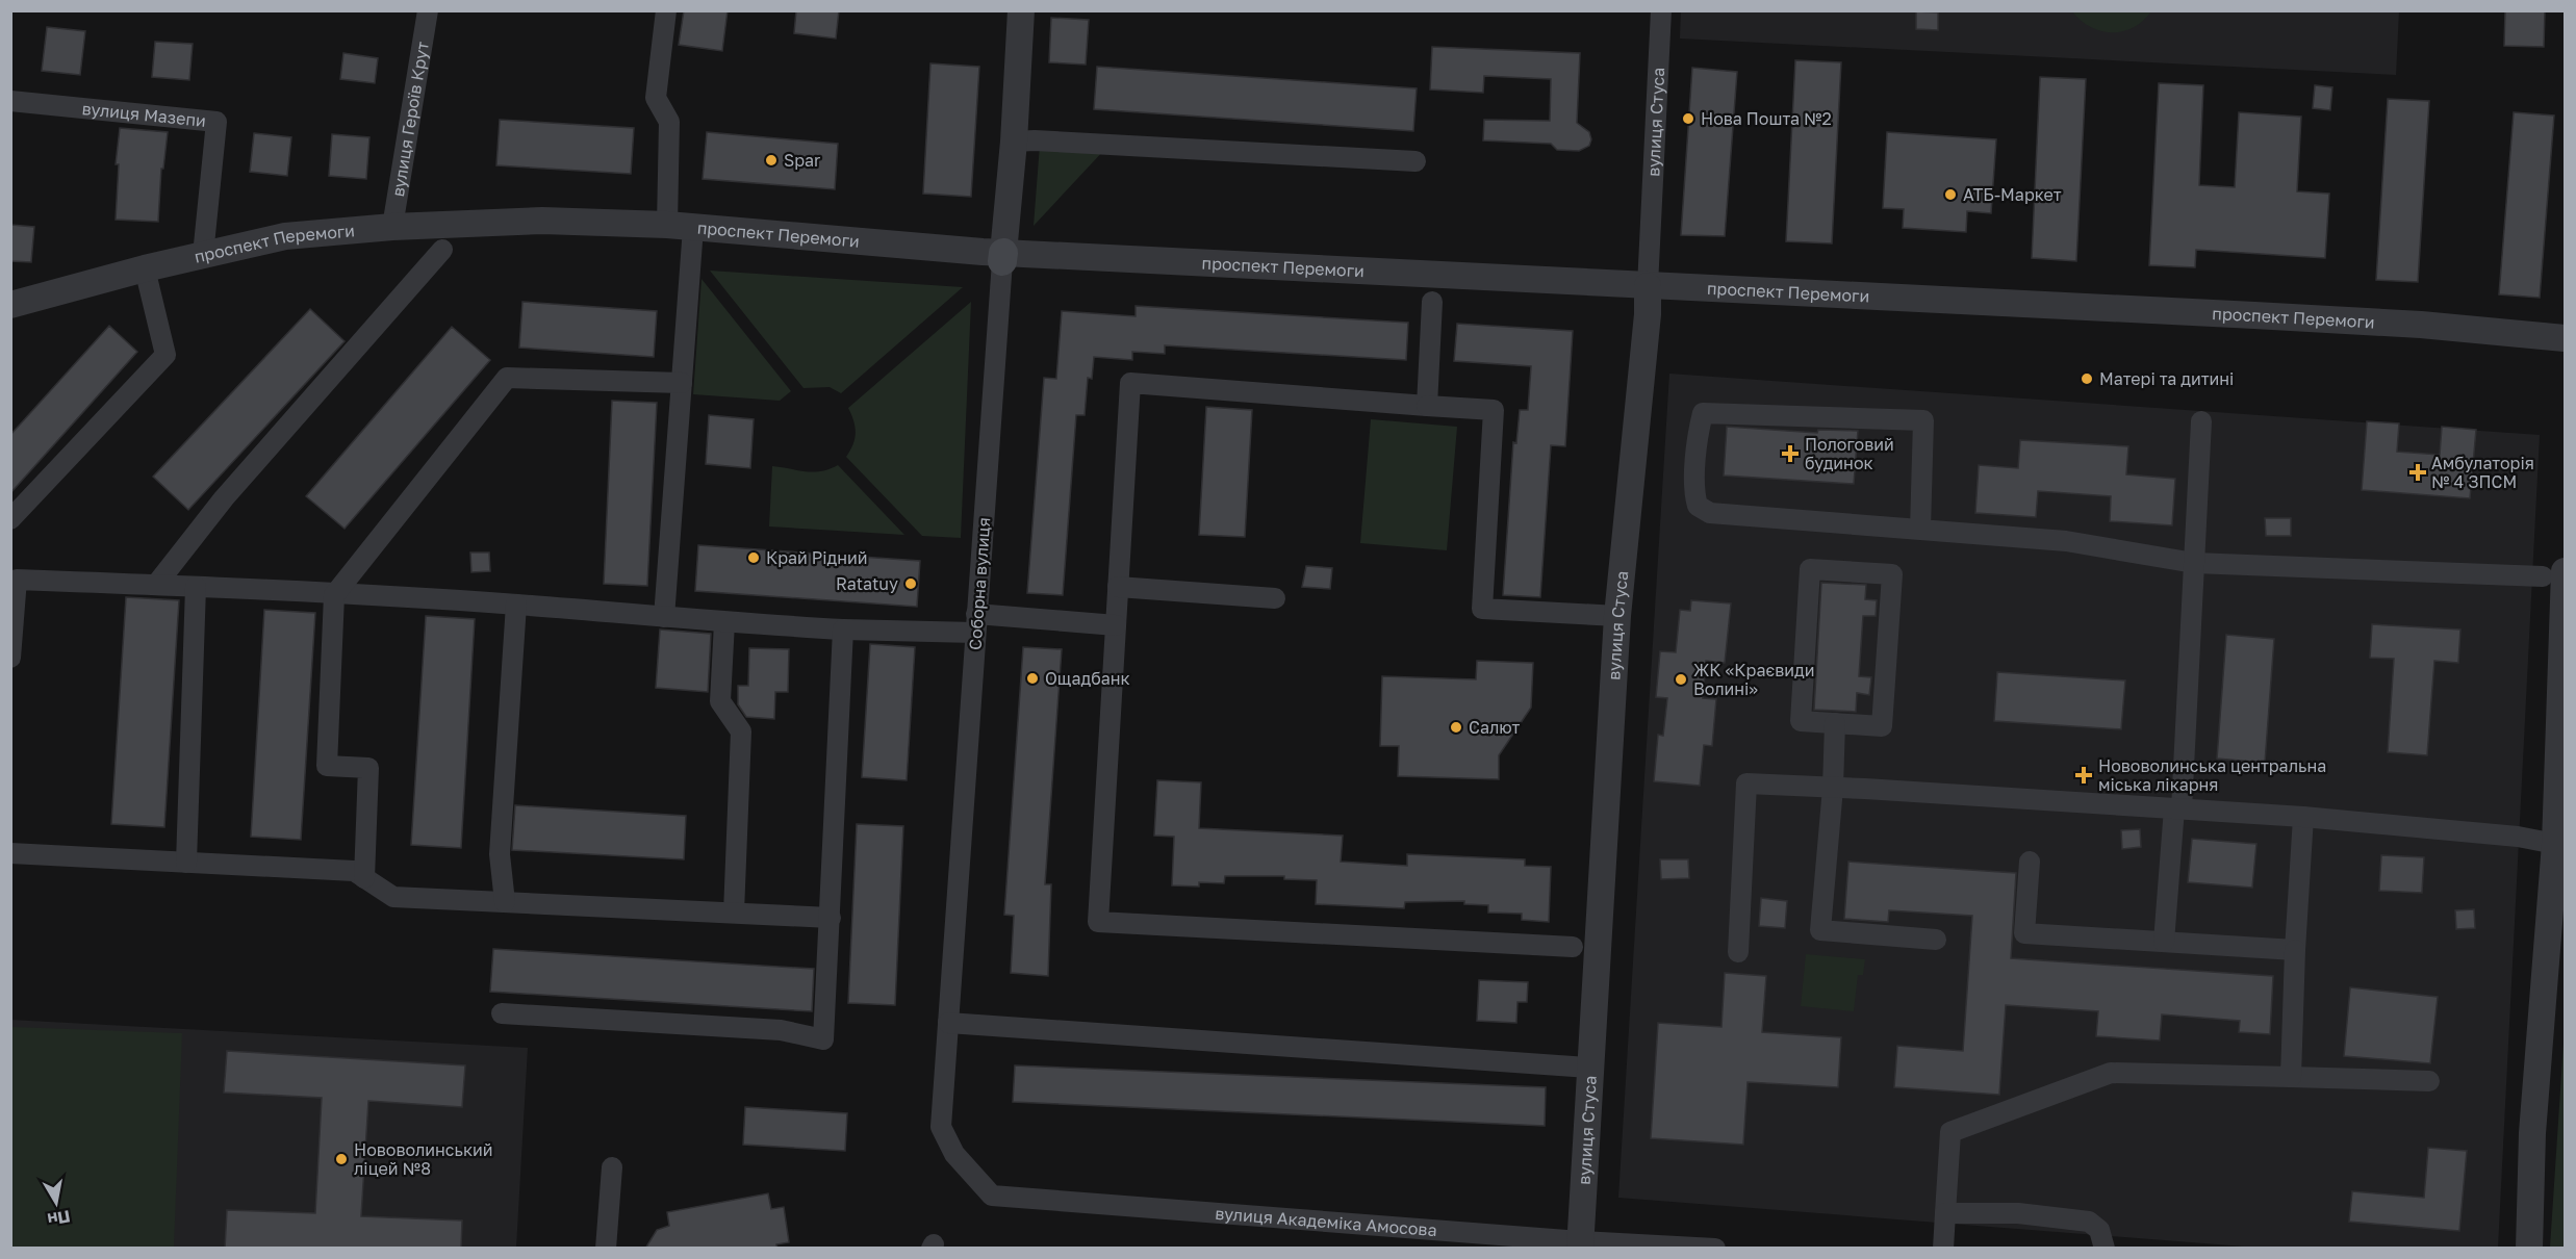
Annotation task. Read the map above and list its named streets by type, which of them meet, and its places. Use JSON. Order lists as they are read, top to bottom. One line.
{"streets":{"street":["вулиця Мазепи","вулиця Героїв Крут","вулиця Стуса","проспект Перемоги","Соборна вулиця","вулиця Академіка Амосова"]},"crossings":[["вулиця Мазепи","проспект Перемоги"],["вулиця Героїв Крут","проспект Перемоги"],["вулиця Стуса","проспект Перемоги"],["вулиця Стуса","вулиця Академіка Амосова"],["проспект Перемоги","Соборна вулиця"],["Соборна вулиця","вулиця Академіка Амосова"]],"places":{"other":["Нова Пошта №2","Spar","АТБ-Маркет","Матері та дитині","Край Рідний","Ratatuy","Ощадбанк","ЖК «Краєвиди Волині»","Салют","Нововолинський ліцей №8"],"health":["Пологовий будинок","Амбулаторія № 4 ЗПСМ","Нововолинська центральна міська лікарня"]},"north":"bottom"}
